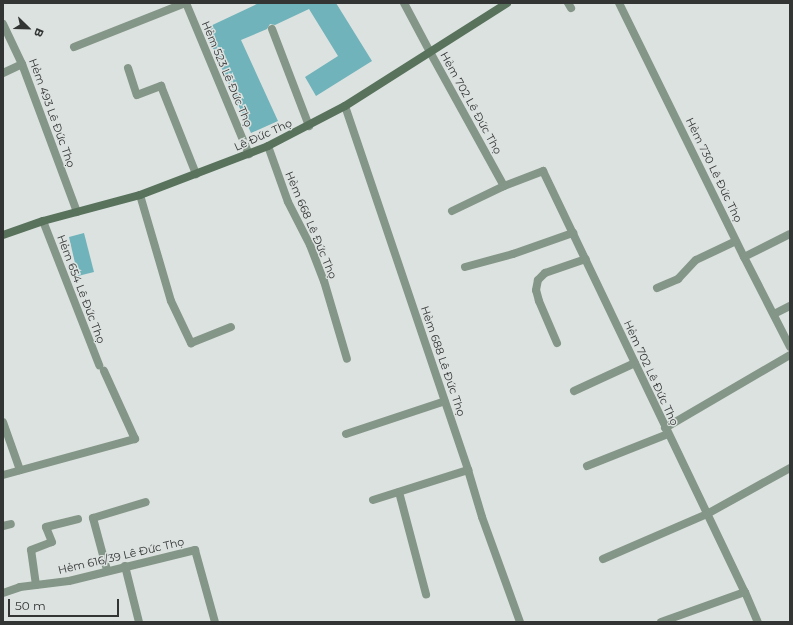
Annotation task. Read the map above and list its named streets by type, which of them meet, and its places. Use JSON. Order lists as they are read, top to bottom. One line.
{"streets":{"main road":["Lê Đức Thọ"],"street":["Hẻm 523 Lê Đức Thọ","Hẻm 702 Lê Đức Thọ","Hẻm 493 Lê Đức Thọ","Hẻm 730 Lê Đức Thọ","Hẻm 668 Lê Đức Thọ","Hẻm 654 Lê Đức Thọ","Hẻm 688 Lê Đức Thọ","Hẻm 616/39 Lê Đức Thọ"]},"crossings":[["Hẻm 523 Lê Đức Thọ","Lê Đức Thọ"],["Hẻm 702 Lê Đức Thọ","Lê Đức Thọ"],["Hẻm 493 Lê Đức Thọ","Lê Đức Thọ"],["Lê Đức Thọ","Hẻm 668 Lê Đức Thọ"],["Lê Đức Thọ","Hẻm 654 Lê Đức Thọ"],["Lê Đức Thọ","Hẻm 688 Lê Đức Thọ"]],"scale_bar":"50 m","north":"bottom right"}
